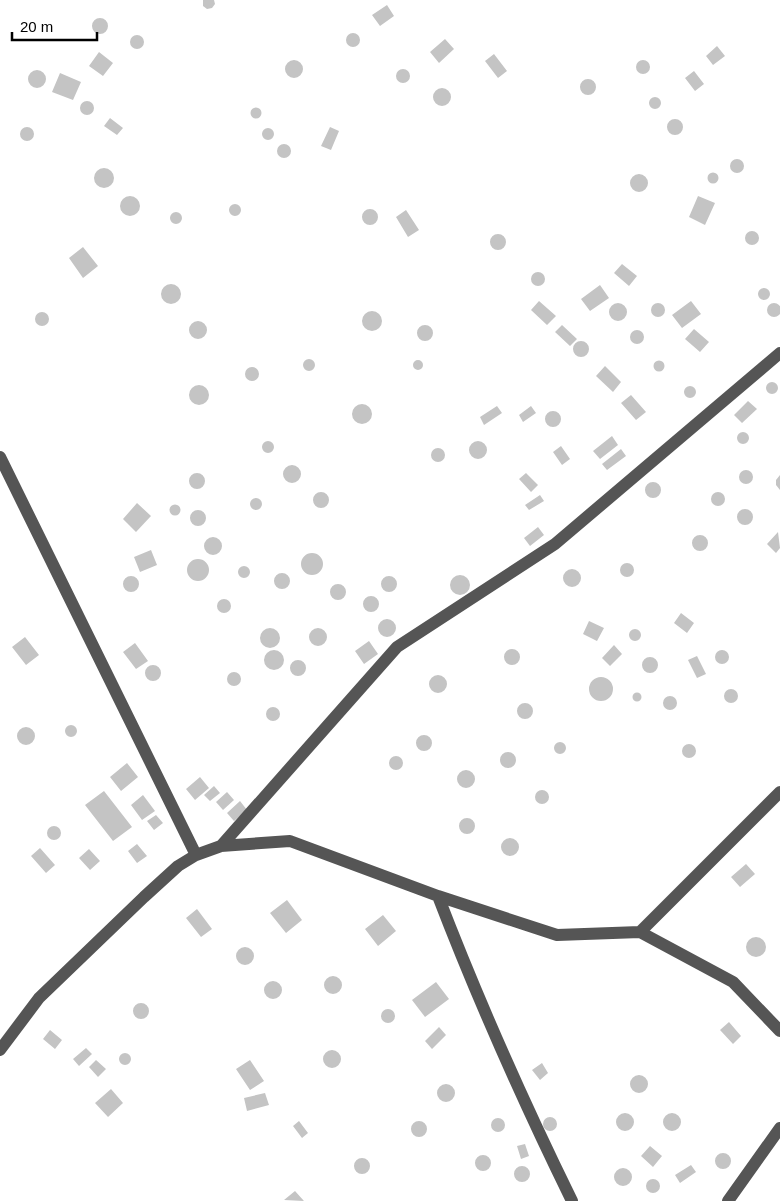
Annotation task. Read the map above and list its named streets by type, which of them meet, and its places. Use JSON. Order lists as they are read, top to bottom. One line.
{"scale_bar":"20 m"}
